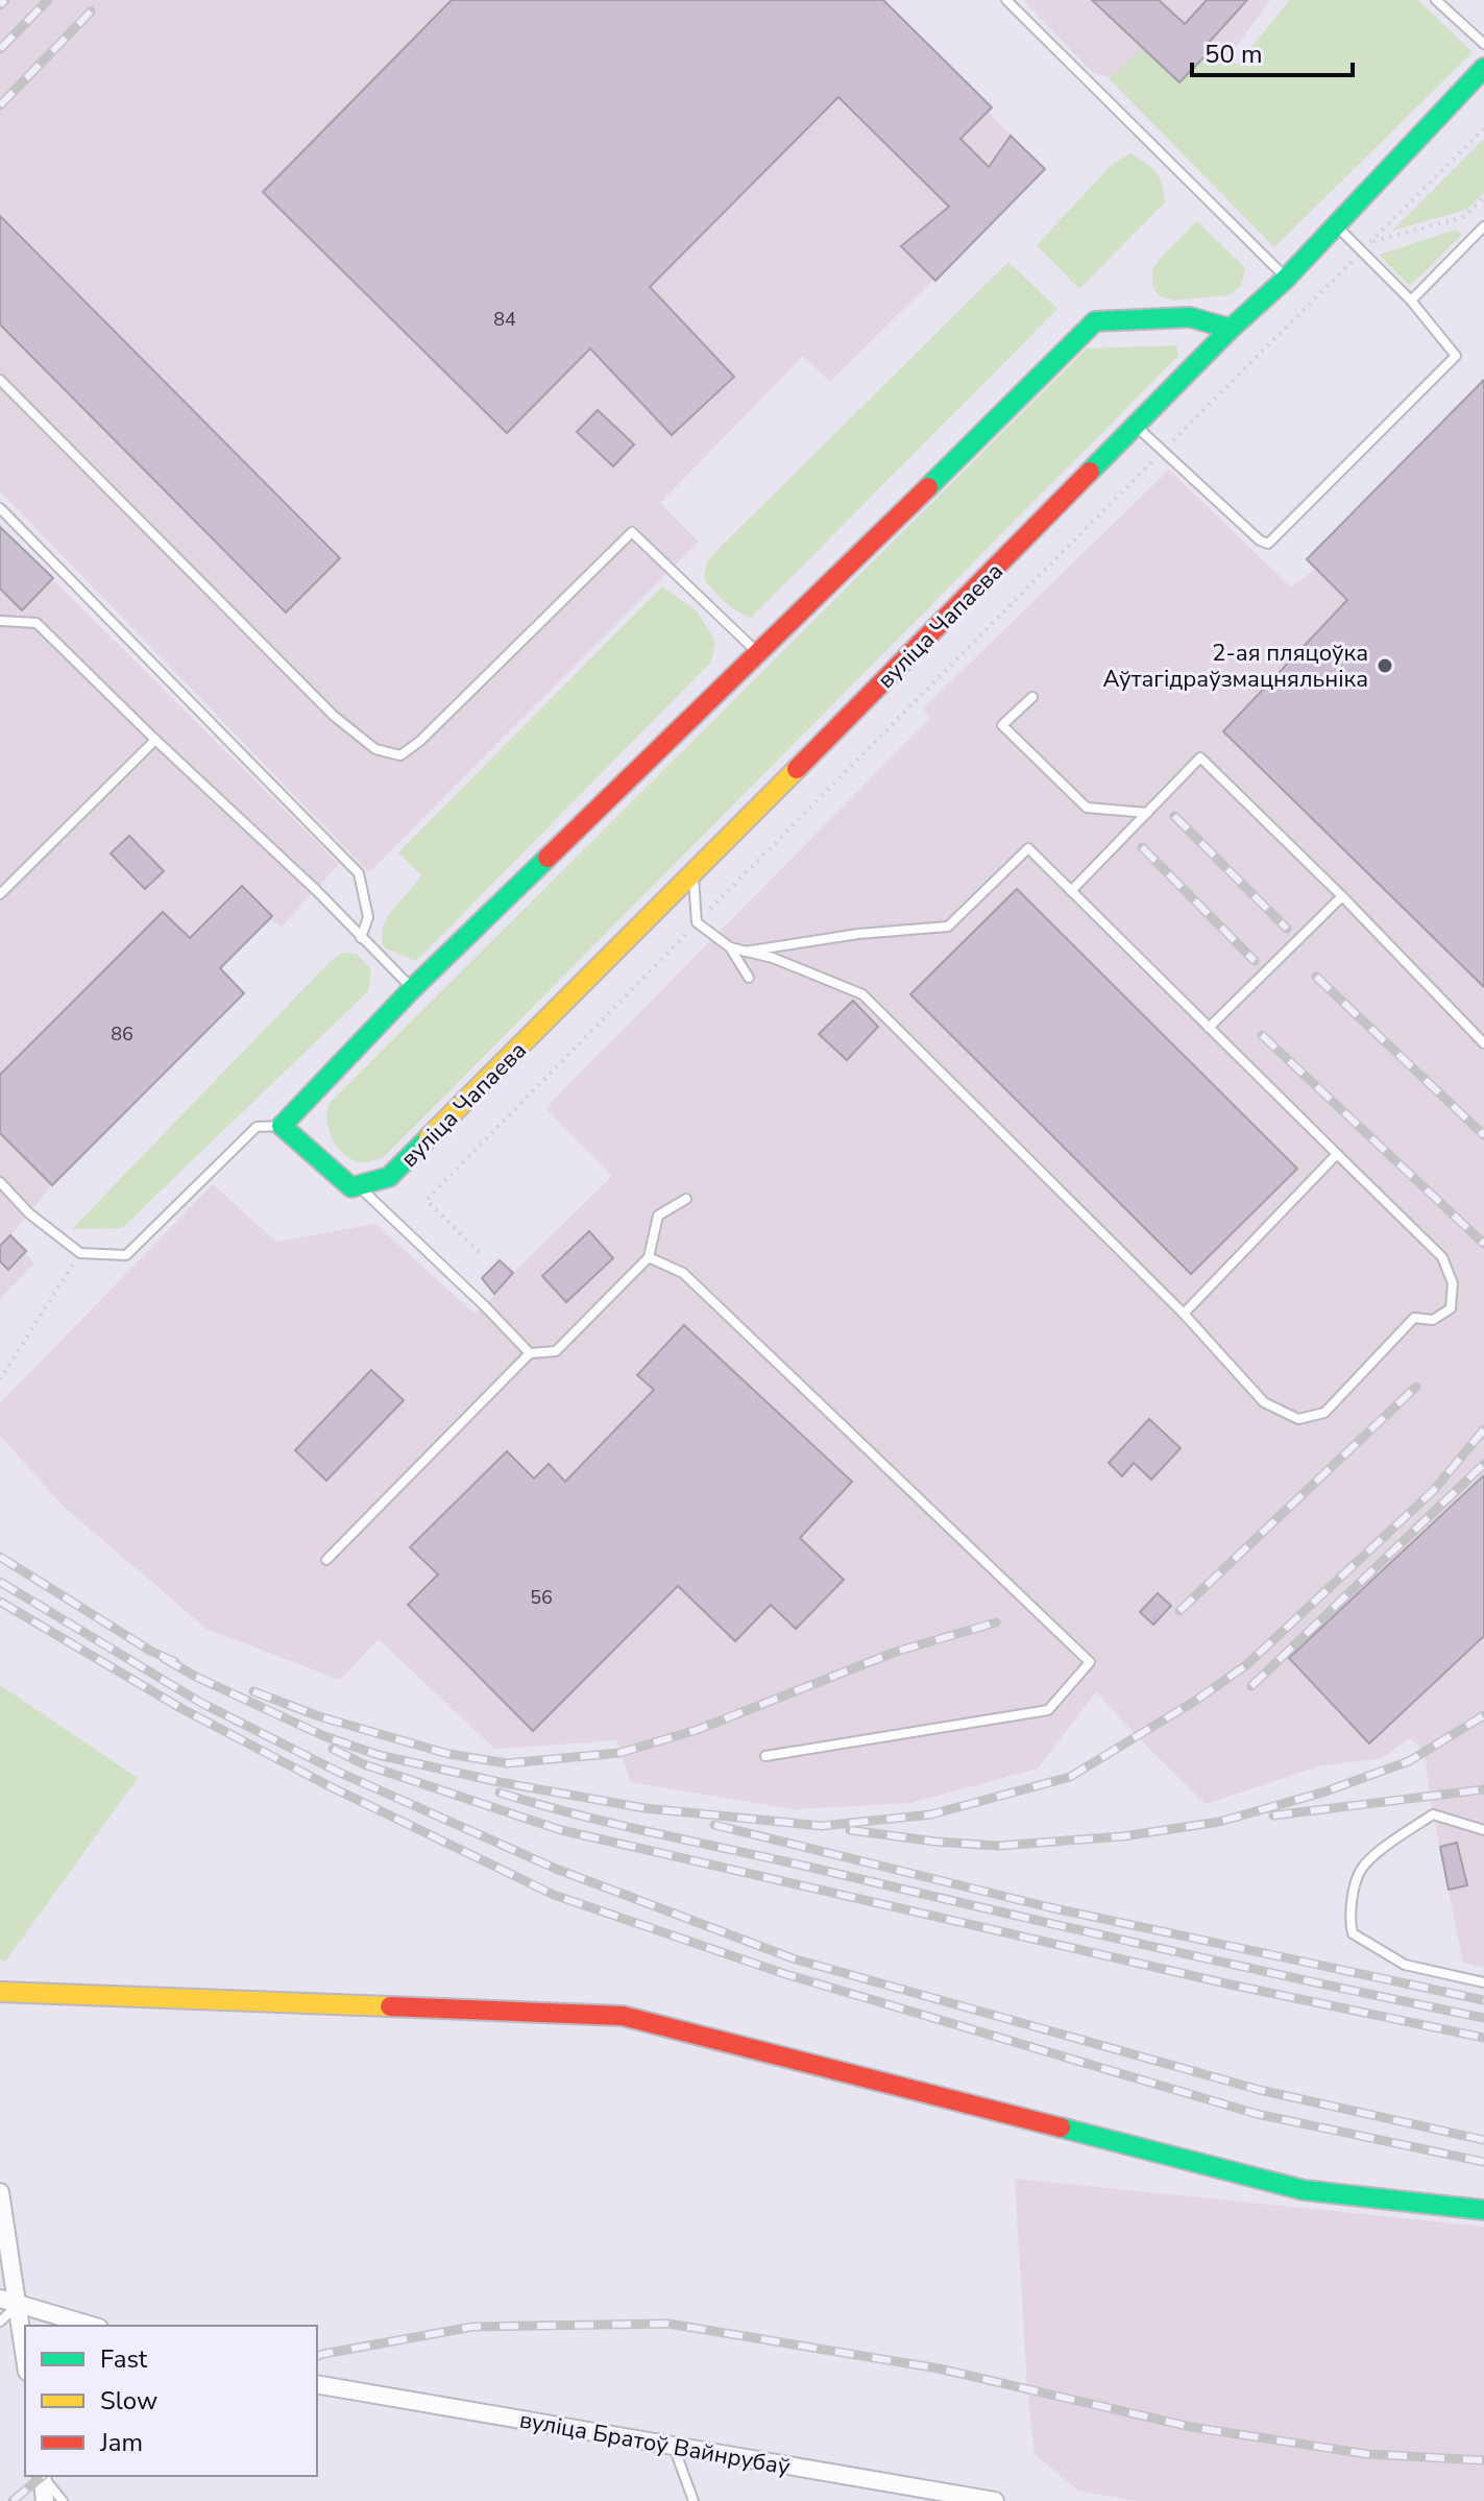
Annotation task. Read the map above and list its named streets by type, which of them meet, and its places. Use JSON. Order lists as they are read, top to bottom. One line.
{"streets":{"street":["вуліца Чапаева","вуліца Братоў Вайнрубаў"]},"places":["2-ая пляцоўка Аўтагідраўзмацняльніка"],"house_numbers":["84","86","56"],"legend":["Fast","Slow","Jam"],"scale_bar":"50 m"}
